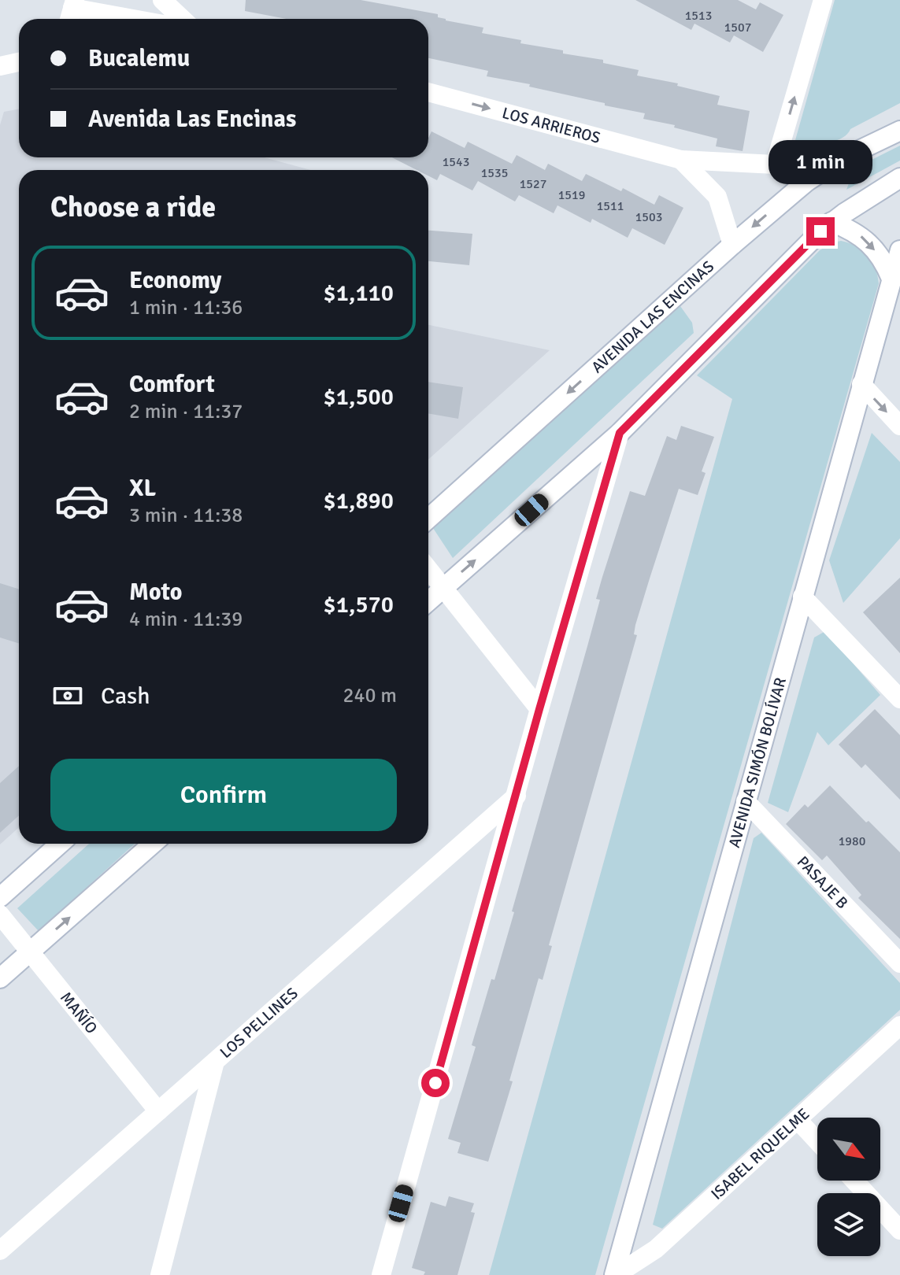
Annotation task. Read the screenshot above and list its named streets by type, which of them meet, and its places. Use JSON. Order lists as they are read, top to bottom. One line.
{"streets":{"street":["LOS ARRIEROS","AVENIDA LAS ENCINAS","AVENIDA SIMÓN BOLÍVAR","PASAJE B","MAÑÍO","LOS PELLINES","ISABEL RIQUELME"]},"crossings":[["LOS ARRIEROS","AVENIDA LAS ENCINAS"],["AVENIDA SIMÓN BOLÍVAR","PASAJE B"],["AVENIDA SIMÓN BOLÍVAR","ISABEL RIQUELME"],["MAÑÍO","LOS PELLINES"]],"one_way":["LOS ARRIEROS"],"house_numbers":["1513","1507","1543","1535","1527","1519","1511","1503","1980"],"north":"bottom right","page":{"banner":["Bucalemu","Avenida Las Encinas"],"bubble":"1 min","heading":"Choose a ride","list":[{"name":"Economy","note":"1 min · 11:36","value":"$1,110"},{"name":"Comfort","note":"2 min · 11:37","value":"$1,500"},{"name":"XL","note":"3 min · 11:38","value":"$1,890"},{"name":"Moto","note":"4 min · 11:39","value":"$1,570"}],"pay":["Cash","240 m"],"buttons":"Confirm"}}
